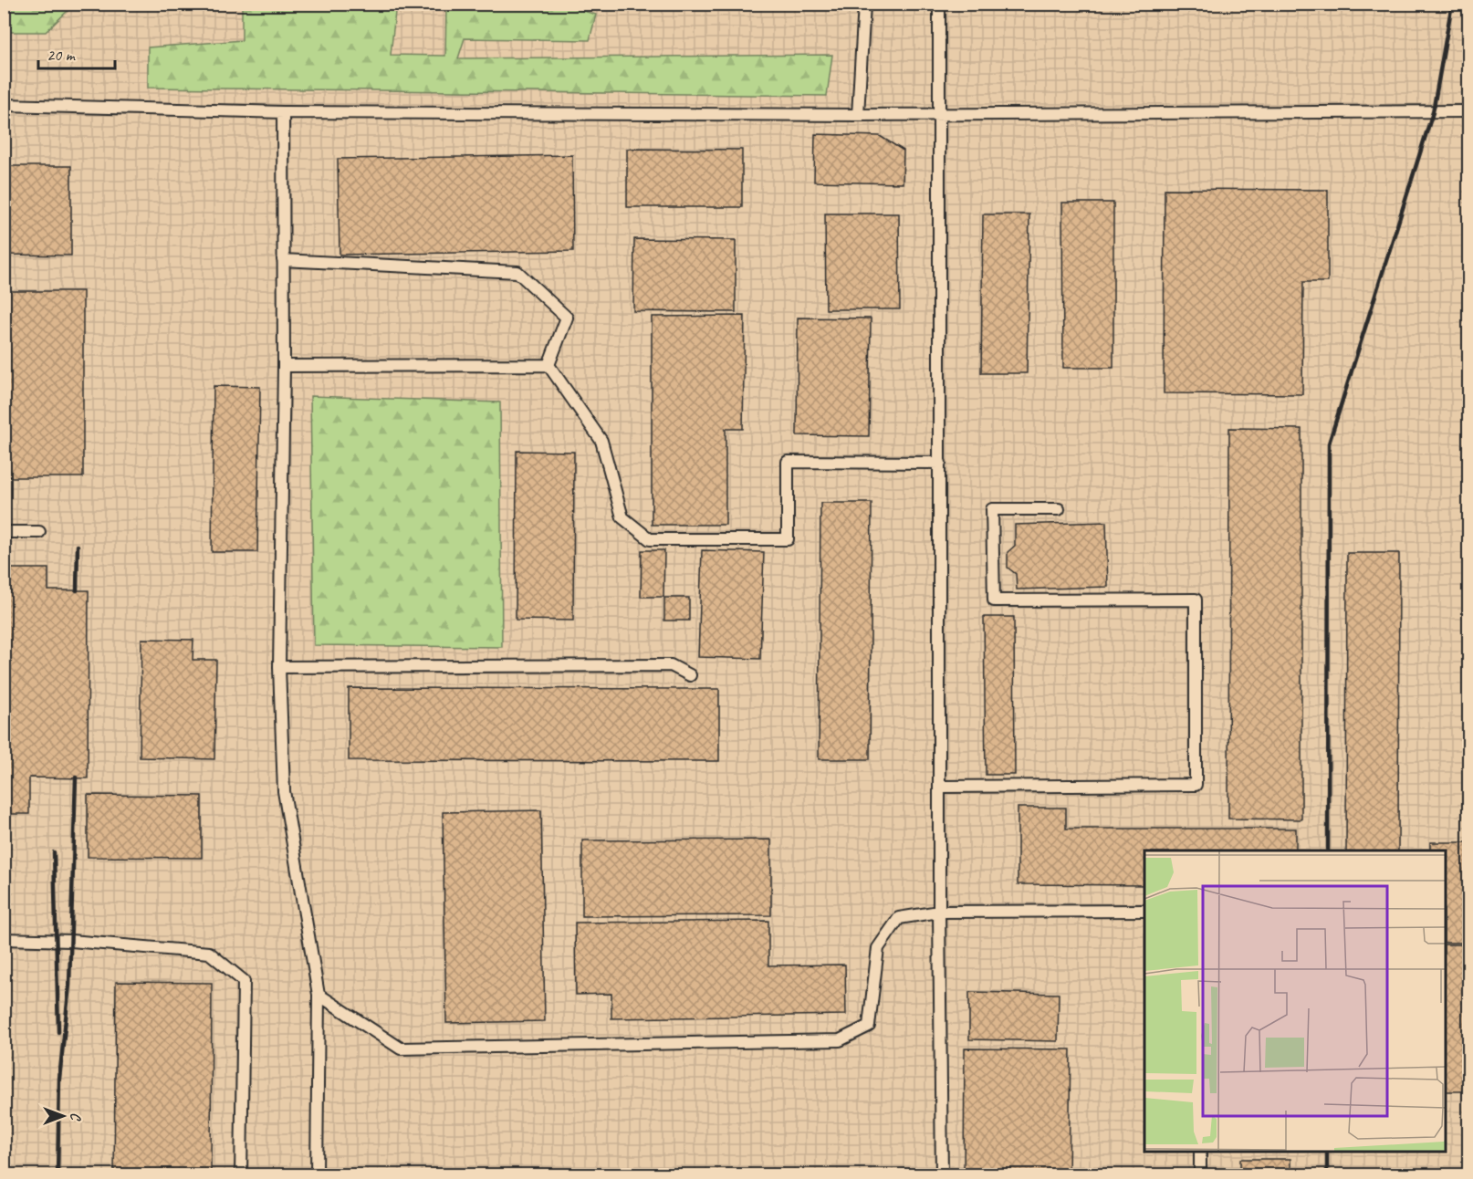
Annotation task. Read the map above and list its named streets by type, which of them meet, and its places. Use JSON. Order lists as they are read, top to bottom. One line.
{"scale_bar":"20 m","north":"right"}
